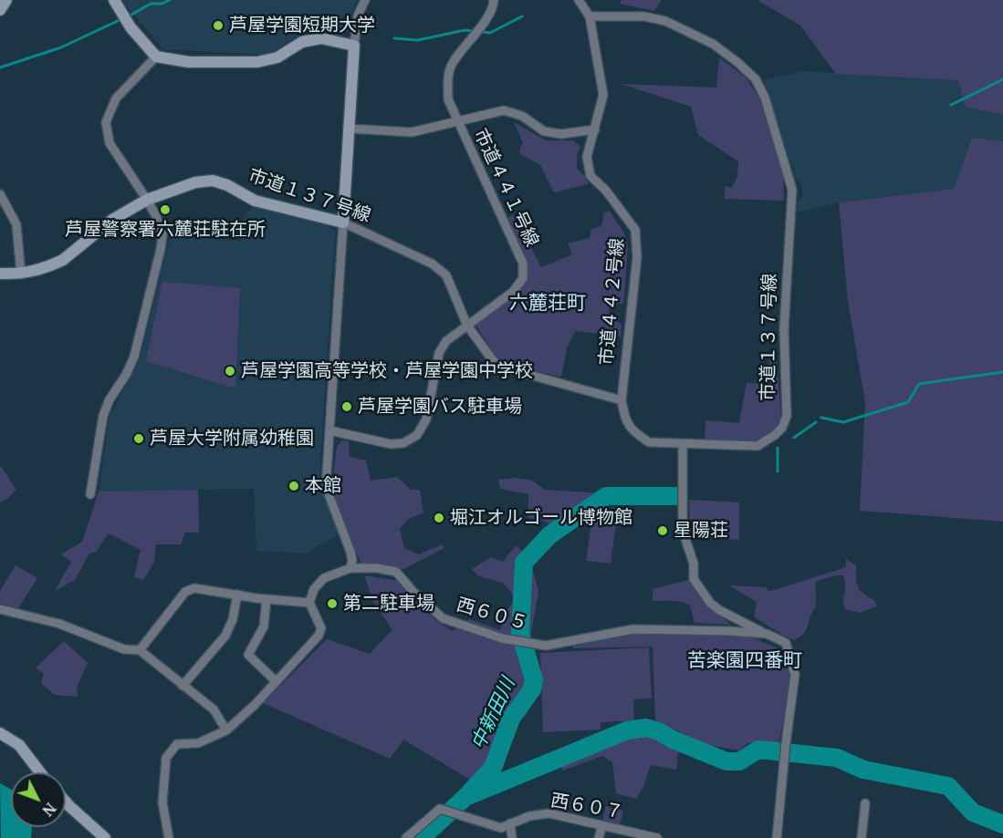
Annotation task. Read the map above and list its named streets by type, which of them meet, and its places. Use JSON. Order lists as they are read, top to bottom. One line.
{"streets":{"street":["市道４４１号線","市道１３７号線","市道４４２号線","西６０５","西６０７"]},"crossings":[["市道４４１号線","市道１３７号線"],["市道１３７号線","市道４４２号線"]],"districts":["六麓荘町","苦楽園四番町"],"water":["中新田川"],"places":["芦屋学園短期大学","芦屋警察署六麓荘駐在所","芦屋学園高等学校・芦屋学園中学校","芦屋学園バス駐車場","芦屋大学附属幼稚園","本館","堀江オルゴール博物館","星陽荘","第二駐車場"],"north":"bottom right"}
